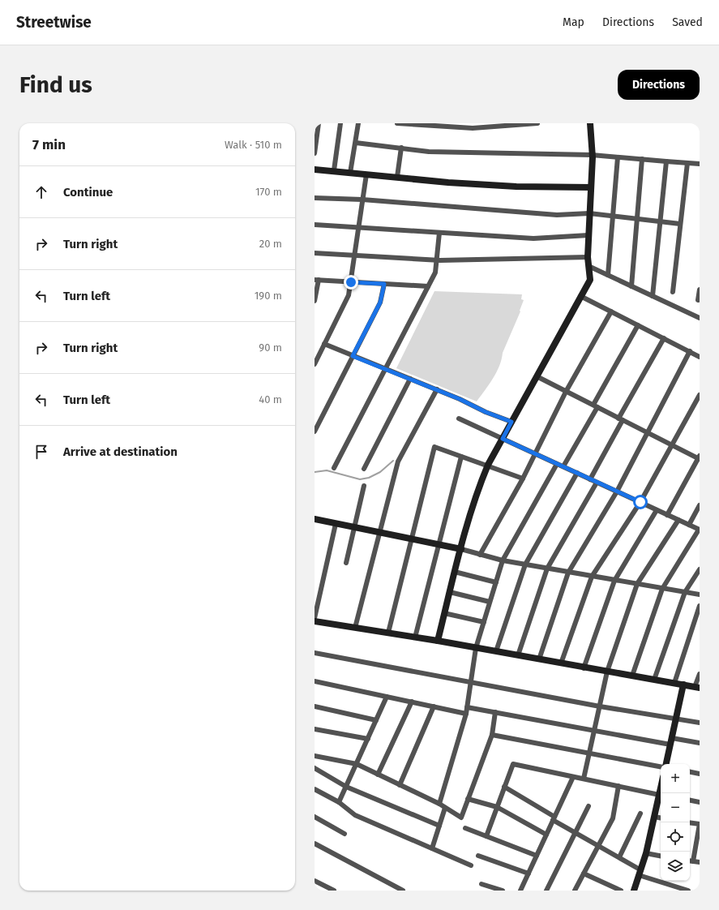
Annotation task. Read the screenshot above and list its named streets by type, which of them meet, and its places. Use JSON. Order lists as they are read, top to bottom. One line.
{"page":{"header":"Streetwise","nav":["Map","Directions","Saved"],"buttons":"Directions","title":"Find us","heading":["7 min","Walk · 510 m"],"list":[["Continue","170 m"],["Turn right","20 m"],["Turn left","190 m"],["Turn right","90 m"],["Turn left","40 m"],"Arrive at destination"],"map_buttons":["+","−"]}}
